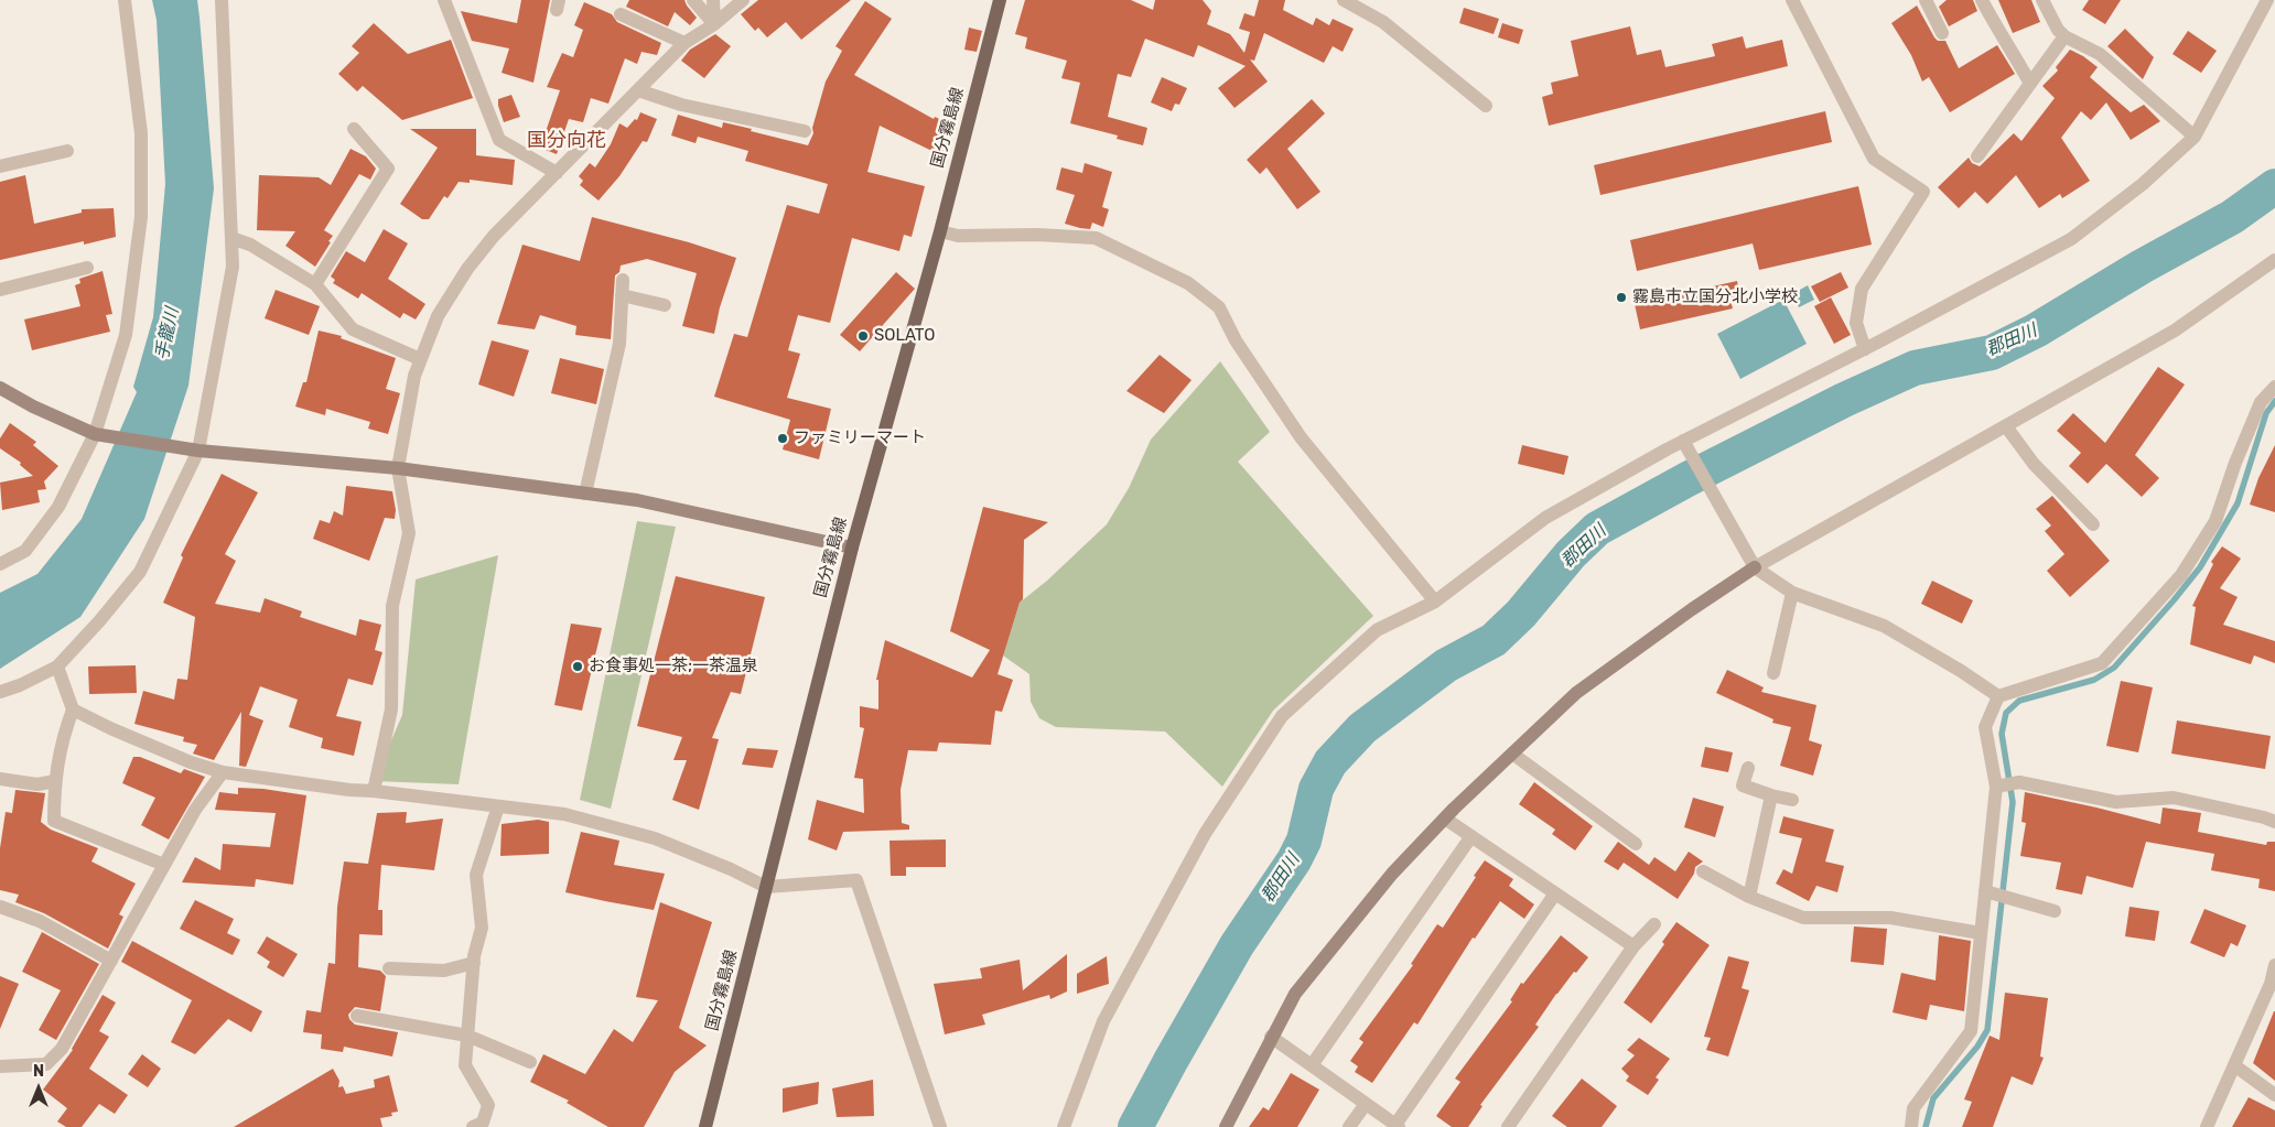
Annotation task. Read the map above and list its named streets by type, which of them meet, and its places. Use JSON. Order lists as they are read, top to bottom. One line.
{"streets":{"main road":["国分霧島線"]},"districts":["国分向花"],"water":["手籠川","郡田川"],"places":["霧島市立国分北小学校","SOLATO","ファミリーマート","お食事処一茶;一茶温泉"],"north":"top"}
